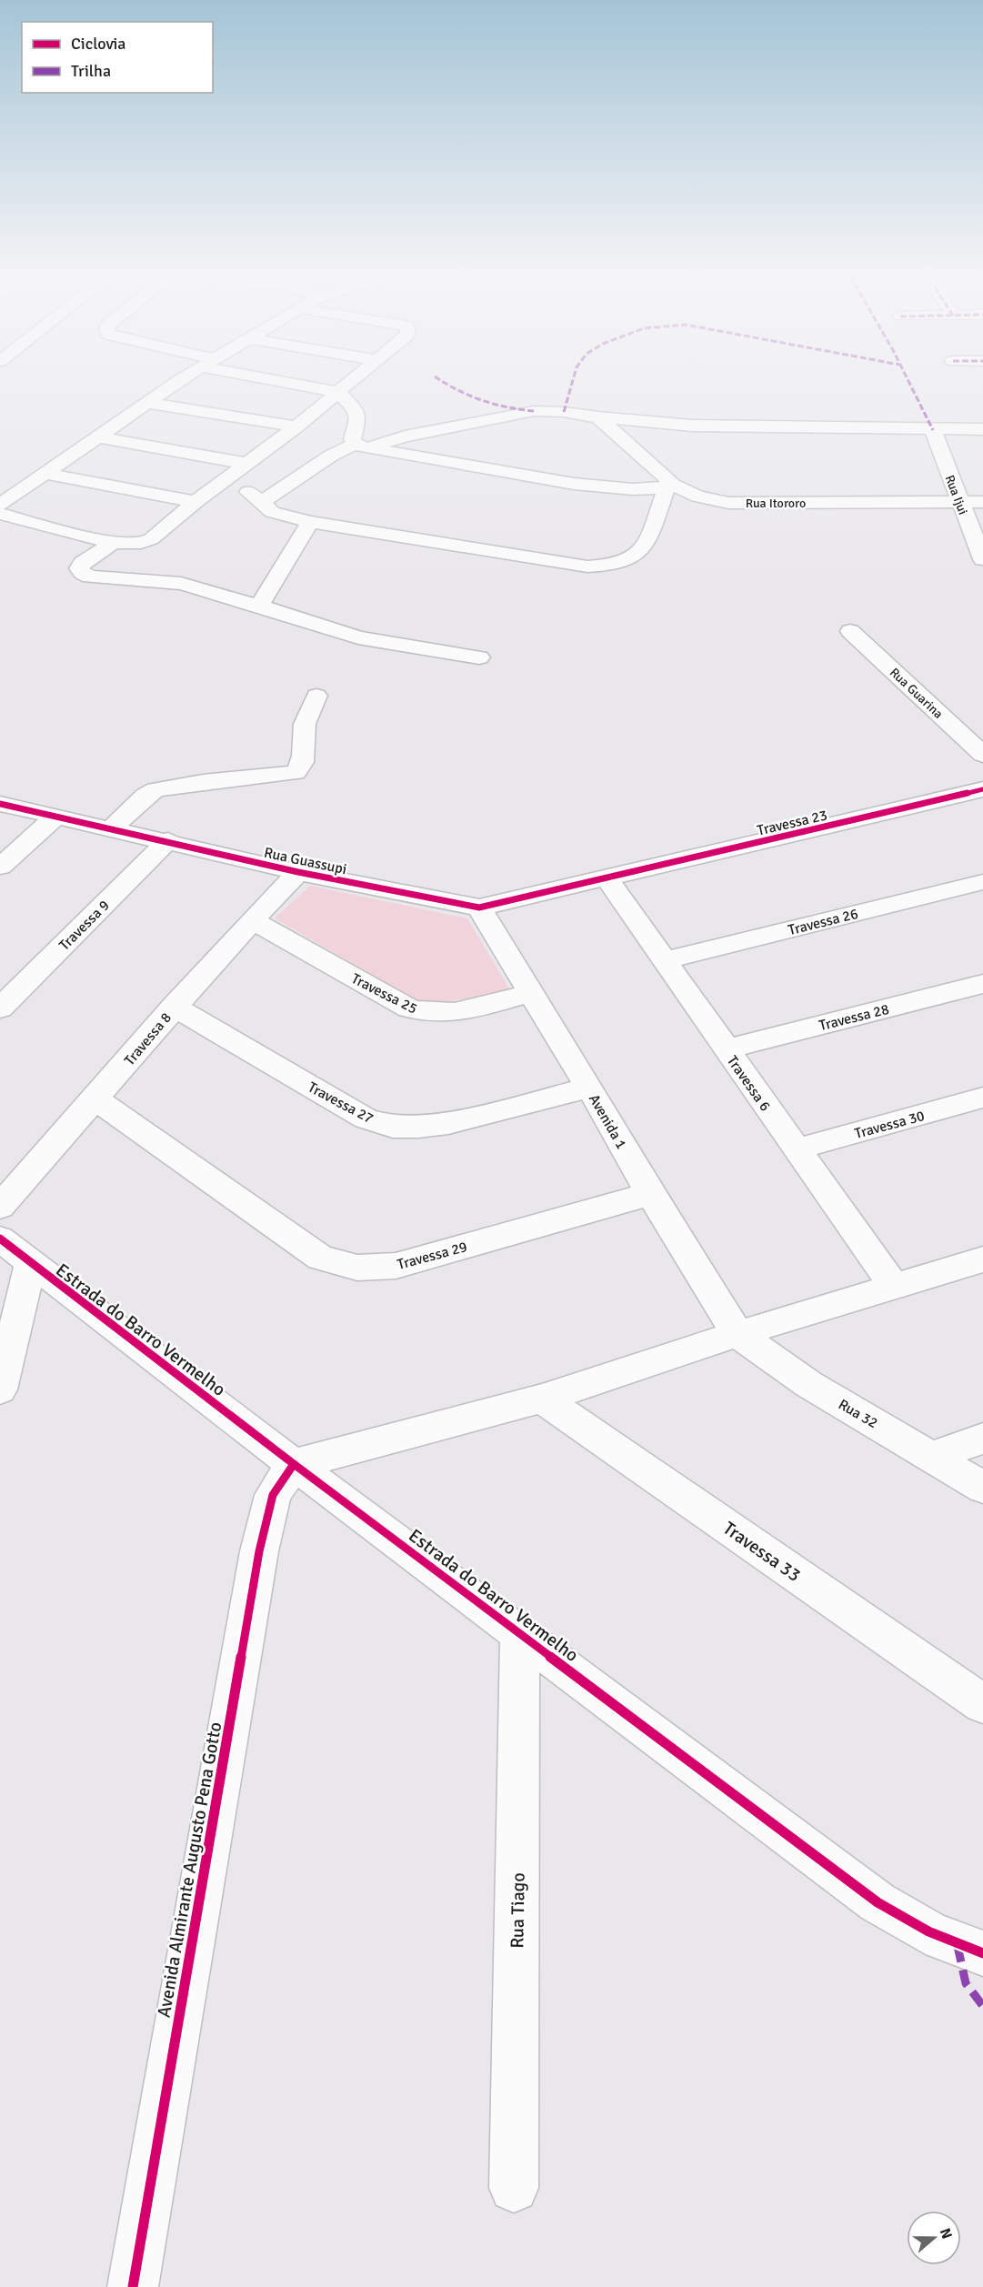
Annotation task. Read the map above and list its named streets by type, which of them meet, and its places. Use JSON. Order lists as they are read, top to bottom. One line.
{"streets":{"street":["Rua Ijui","Rua Itororo","Rua Guarina","Travessa 23","Rua Guassupi","Travessa 26","Travessa 9","Travessa 25","Travessa 28","Travessa 8","Travessa 6","Travessa 27","Avenida 1","Travessa 30","Travessa 29","Estrada do Barro Vermelho","Rua 32","Travessa 33","Avenida Almirante Augusto Pena Gotto","Rua Tiago"]},"crossings":[["Rua Ijui","Rua Itororo"],["Travessa 23","Rua Guassupi"],["Travessa 23","Travessa 6"],["Rua Guassupi","Travessa 9"],["Rua Guassupi","Travessa 8"],["Rua Guassupi","Travessa 6"],["Rua Guassupi","Avenida 1"],["Travessa 26","Travessa 6"],["Travessa 25","Travessa 8"],["Travessa 25","Avenida 1"],["Travessa 28","Travessa 6"],["Travessa 8","Travessa 27"],["Travessa 8","Travessa 29"],["Travessa 6","Travessa 30"],["Travessa 27","Avenida 1"],["Avenida 1","Travessa 29"],["Avenida 1","Rua 32"],["Estrada do Barro Vermelho","Avenida Almirante Augusto Pena Gotto"],["Estrada do Barro Vermelho","Rua Tiago"]],"legend":["Ciclovia","Trilha"],"north":"right"}
